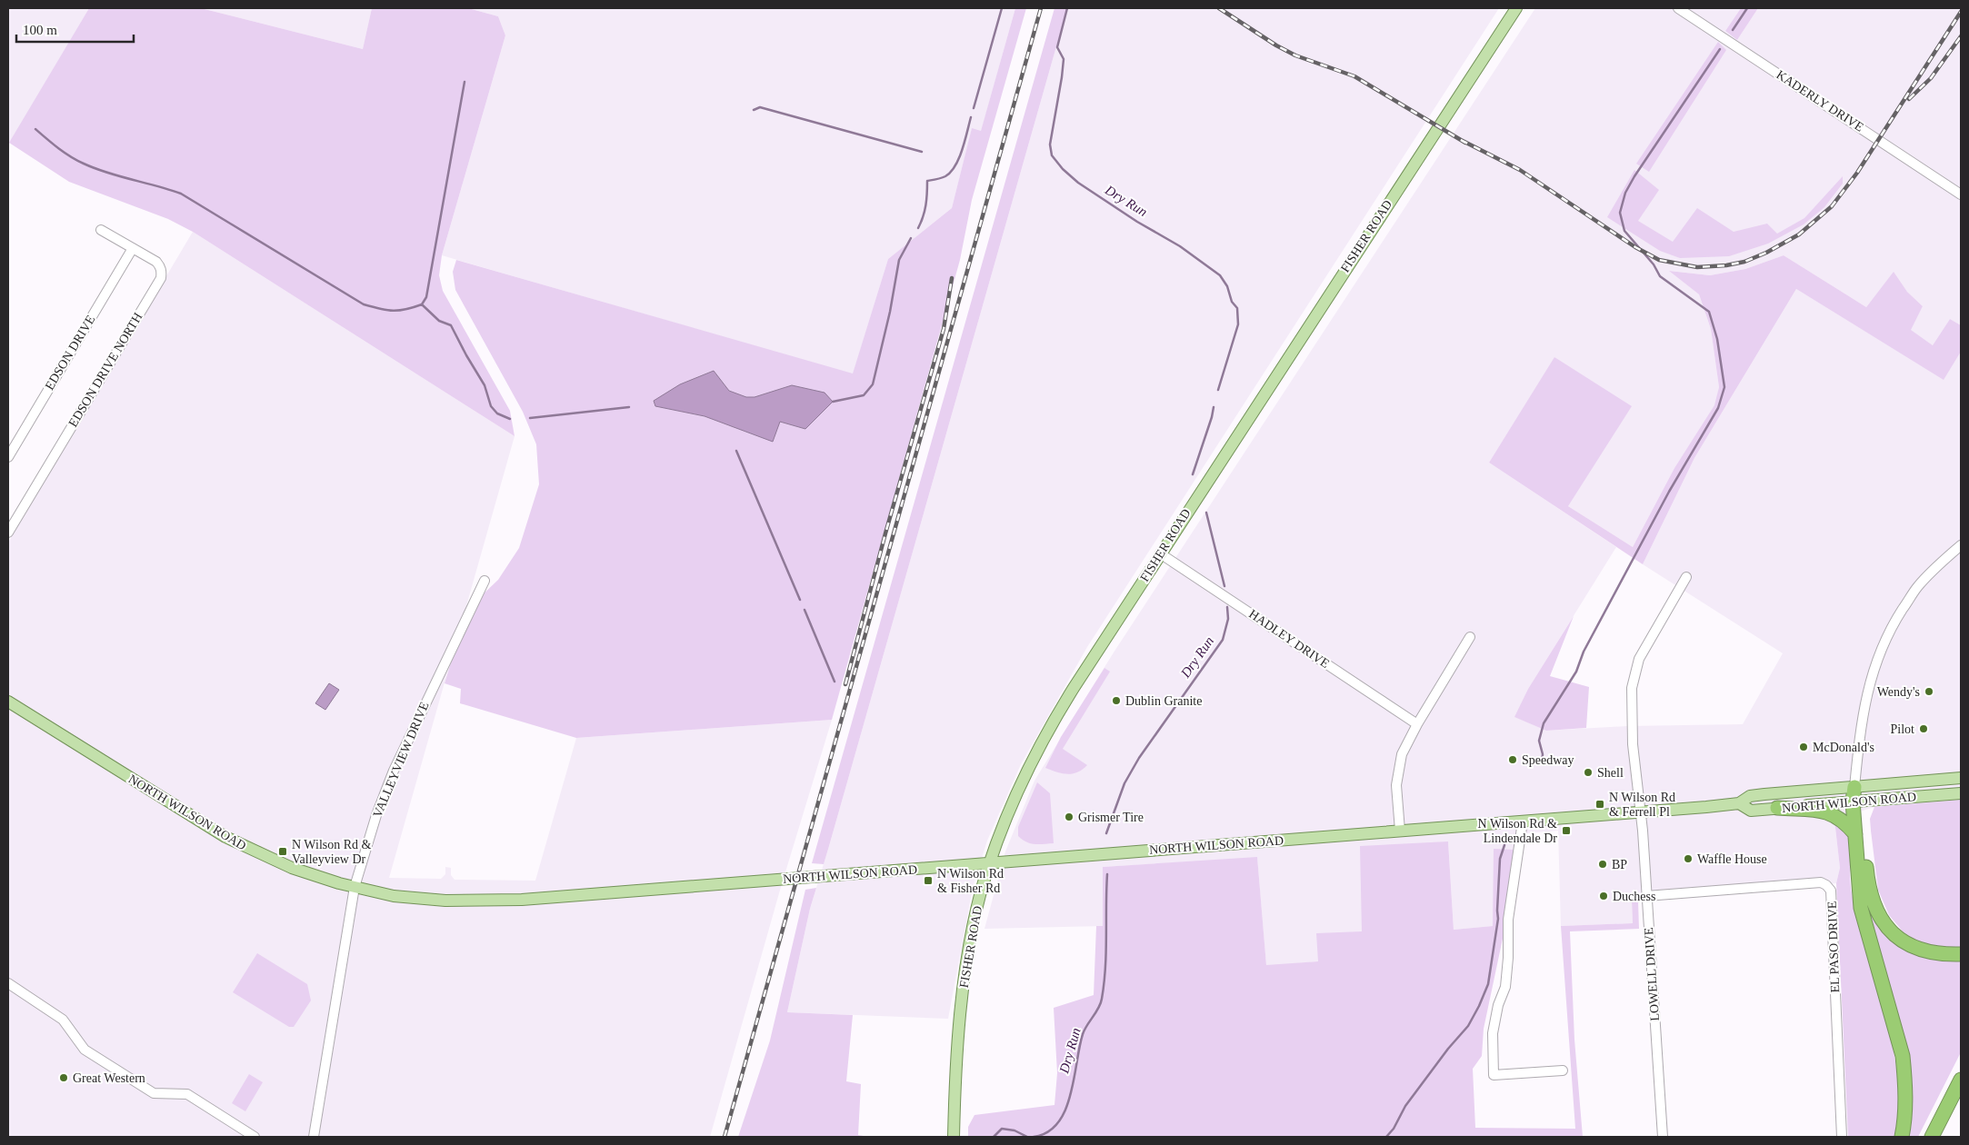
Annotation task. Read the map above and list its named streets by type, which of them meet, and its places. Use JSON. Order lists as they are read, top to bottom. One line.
{"streets":{"main road":["FISHER ROAD","NORTH WILSON ROAD"],"street":["KADERLY DRIVE","EDSON DRIVE","EDSON DRIVE NORTH","HADLEY DRIVE","VALLEYVIEW DRIVE","EL PASO DRIVE","LOWELL DRIVE"]},"crossings":[["FISHER ROAD","HADLEY DRIVE"],["FISHER ROAD","NORTH WILSON ROAD"],["EDSON DRIVE","EDSON DRIVE NORTH"],["VALLEYVIEW DRIVE","NORTH WILSON ROAD"],["NORTH WILSON ROAD","LOWELL DRIVE"],["EL PASO DRIVE","LOWELL DRIVE"]],"water":["Dry Run"],"places":{"other":["Wendy's","Dublin Granite","Pilot","McDonald's","Speedway","Shell","Grismer Tire","Waffle House","BP","Duchess","Great Western"],"transit":["N Wilson Rd & Ferrell Pl","N Wilson Rd & Lindendale Dr","N Wilson Rd & Valleyview Dr","N Wilson Rd & Fisher Rd"]},"scale_bar":"100 m"}
